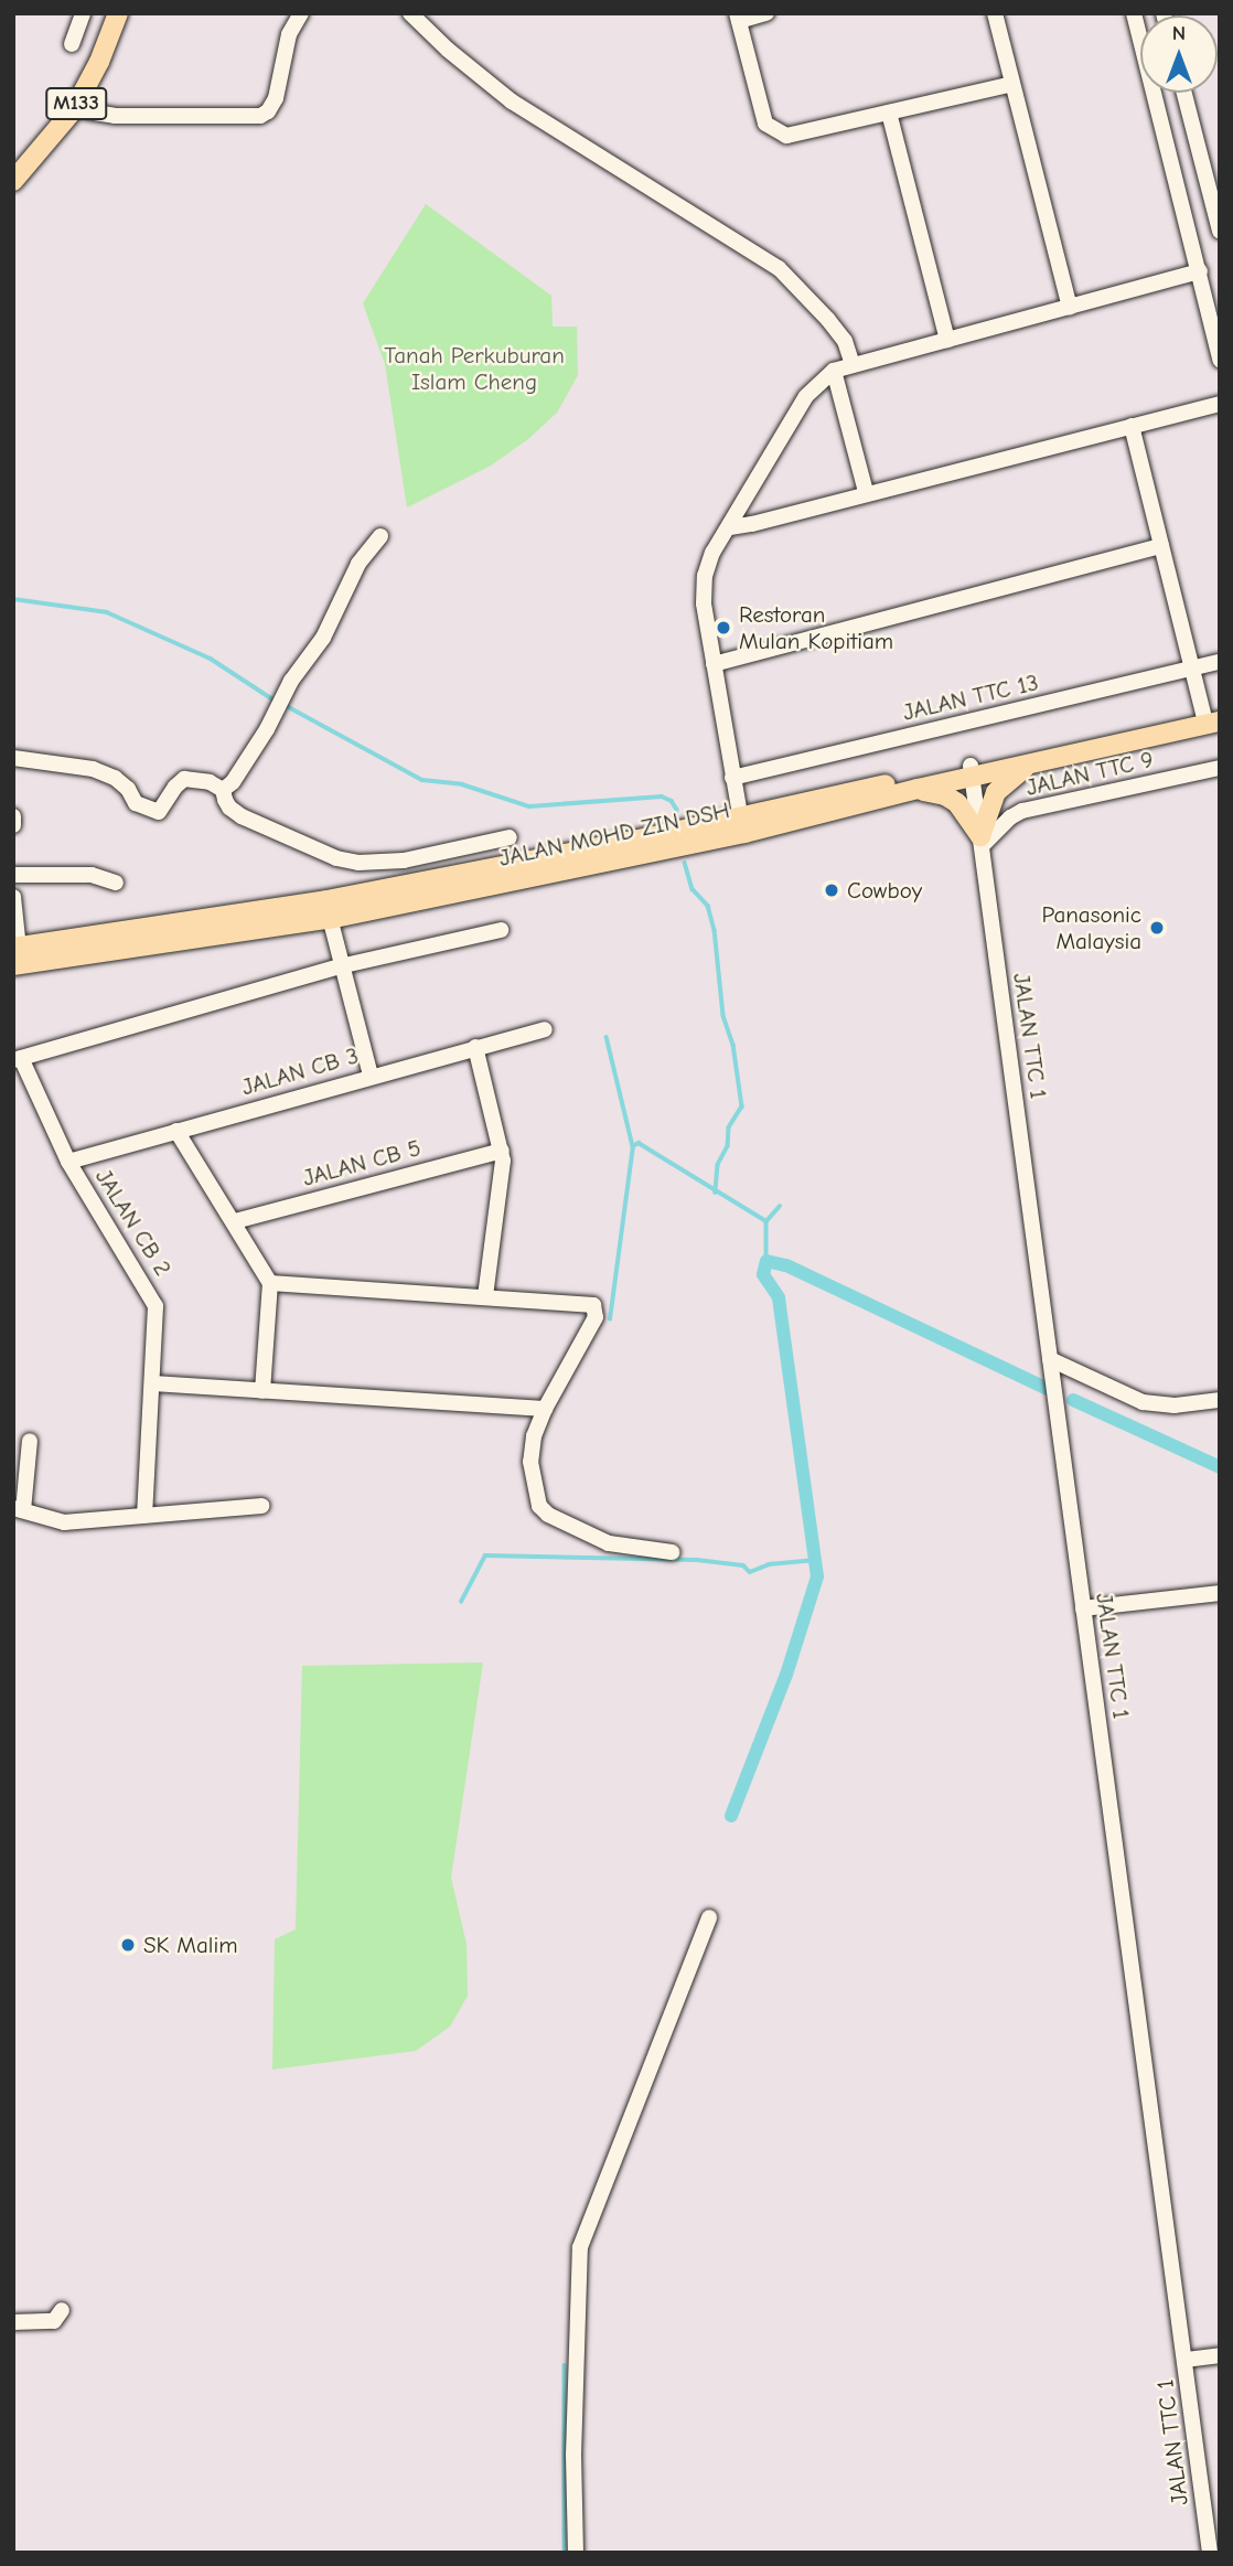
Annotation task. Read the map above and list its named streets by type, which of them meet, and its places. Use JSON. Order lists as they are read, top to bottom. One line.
{"streets":{"main road":["M133","JALAN MOHD ZIN DSH"],"street":["JALAN TTC 13","JALAN TTC 9","JALAN TTC 1","JALAN CB 3","JALAN CB 5","JALAN CB 2"]},"crossings":[["JALAN TTC 9","JALAN TTC 1"],["JALAN MOHD ZIN DSH","JALAN TTC 1"],["JALAN CB 3","JALAN CB 2"]],"parks":["Tanah Perkuburan Islam Cheng"],"places":["Restoran Mulan Kopitiam","Cowboy","Panasonic Malaysia","SK Malim"],"north":"top"}
